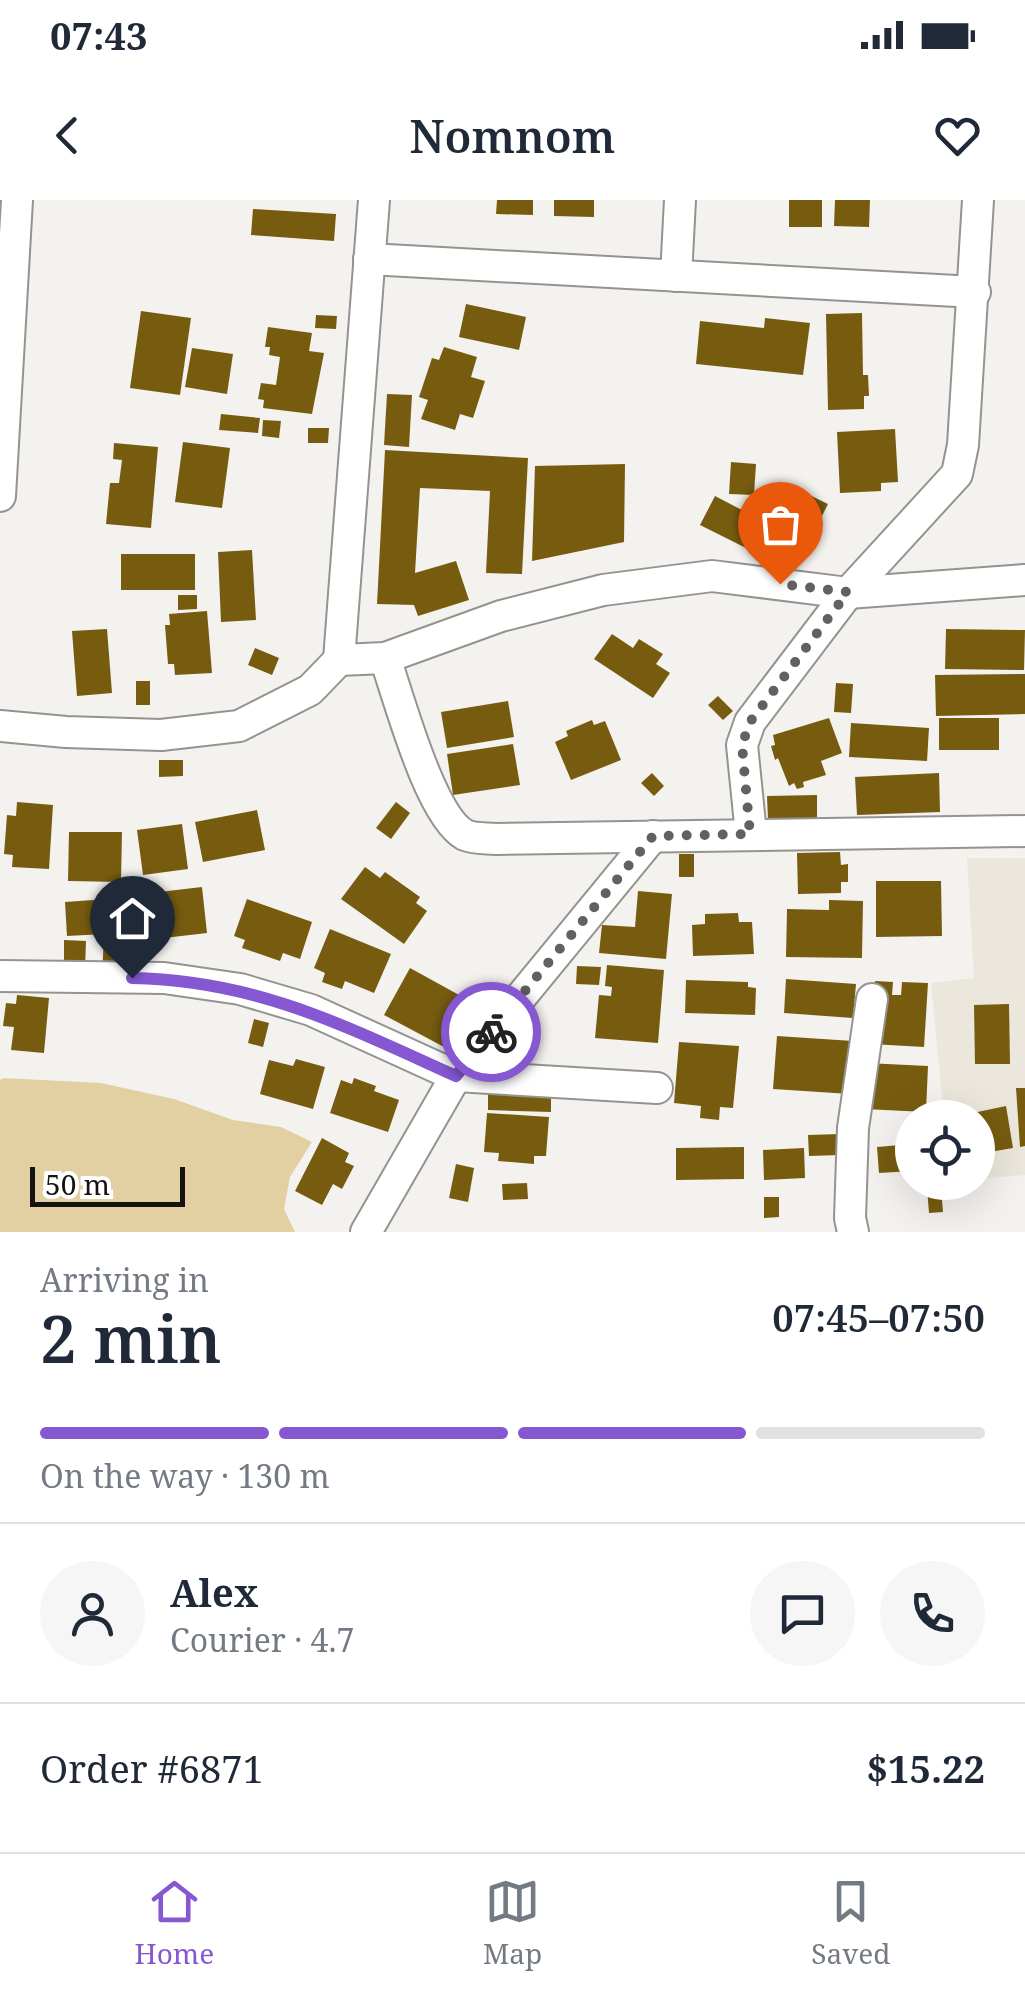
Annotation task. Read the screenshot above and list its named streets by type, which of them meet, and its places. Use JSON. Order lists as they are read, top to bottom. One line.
{"scale_bar":"50 m","page":{"status":"07:43","header":"Nomnom","scale":"50 m","heading":["2 min","Arriving in","07:45–07:50"],"panel":["Alex","Courier · 4.7","Order #6871","$15.22"],"bar":"On the way · 130 m","tabs":["Home","Map","Saved"]}}
